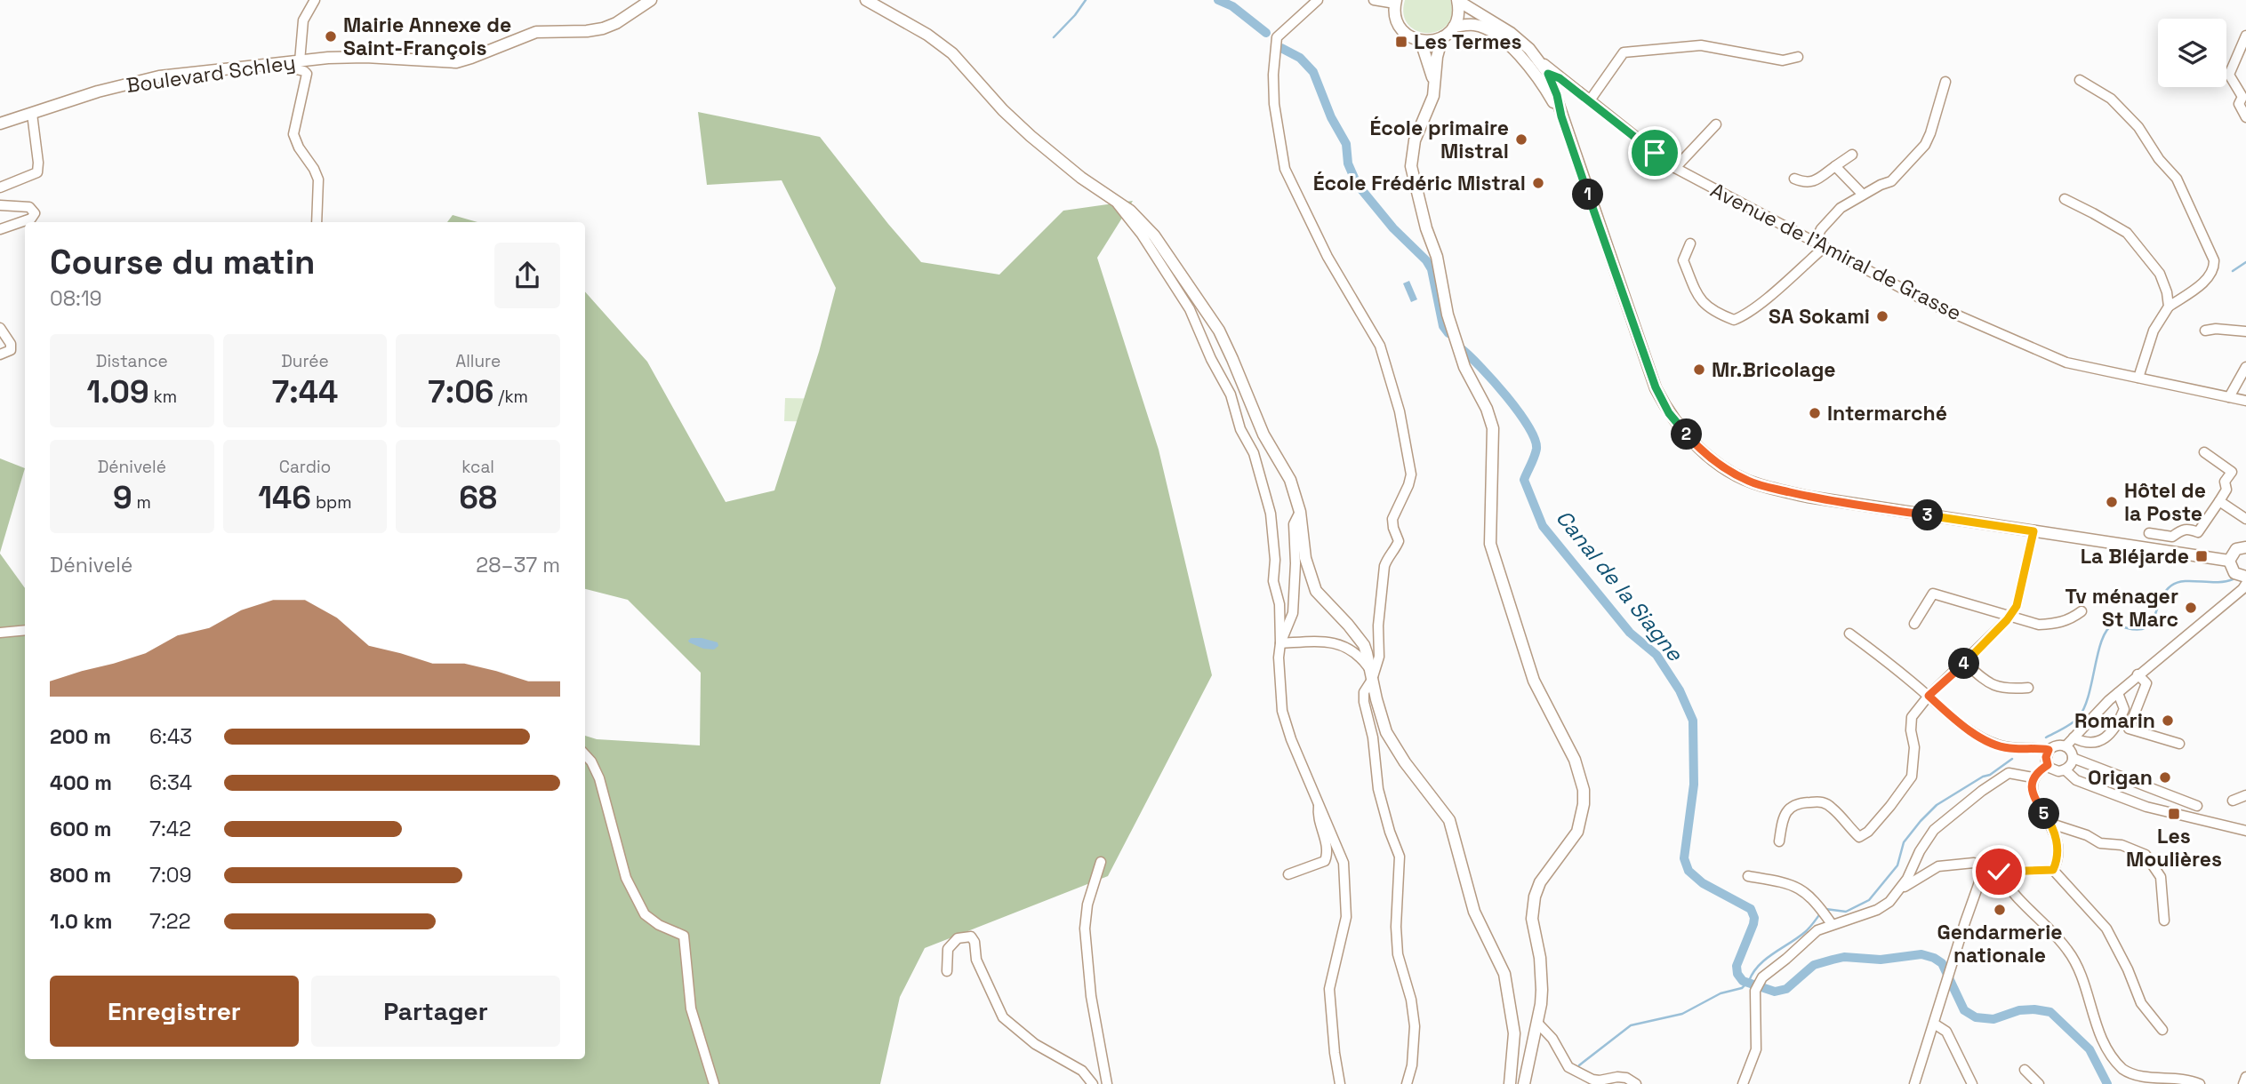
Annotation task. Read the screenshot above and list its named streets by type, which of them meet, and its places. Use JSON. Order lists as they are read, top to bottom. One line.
{"streets":{"main road":["Boulevard Schley"],"street":["Avenue de l'Amiral de Grasse"]},"water":["Canal de la Siagne"],"places":{"other":["Mairie Annexe de Saint-François","École primaire Mistral","École Frédéric Mistral","SA Sokami","Mr.Bricolage","Intermarché","Hôtel de la Poste","Tv ménager St Marc","Romarin","Origan","Gendarmerie nationale"],"transit":["Les Termes","La Bléjarde","Les Moulières"]},"page":{"pins":["1","2","3","4","5"],"heading":["Course du matin","08:19"],"stats":[["Distance","1.09 km"],["Durée","7:44"],["Allure","7:06 /km"],["Dénivelé","9 m"],["Cardio","146 bpm"],["kcal","68"]],"chart":["Dénivelé","28–37 m"],"list":[{"name":"200 m","note":"6:43"},{"name":"400 m","note":"6:34"},{"name":"600 m","note":"7:42"},{"name":"800 m","note":"7:09"},{"name":"1.0 km","note":"7:22"}],"buttons":["Enregistrer","Partager"]}}
